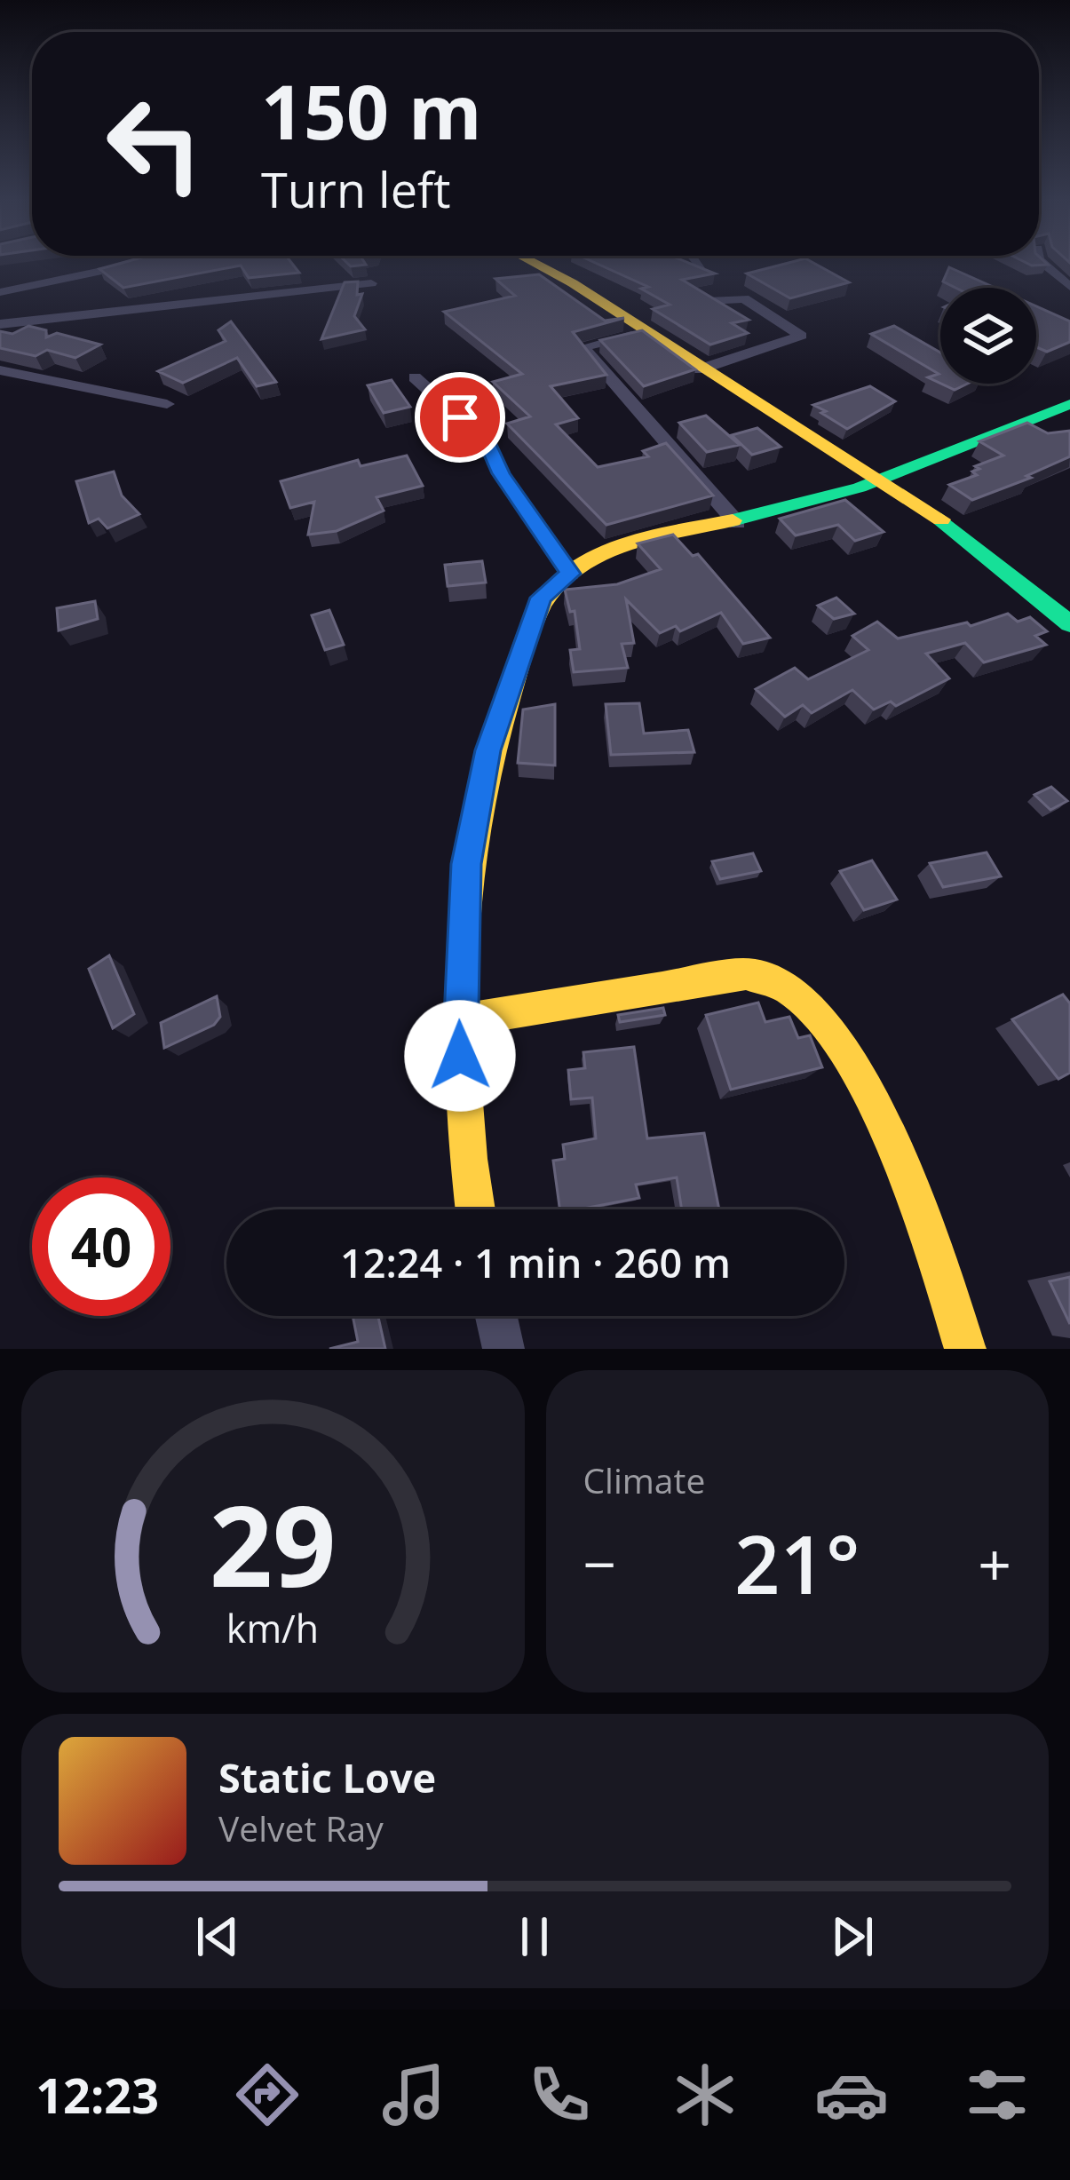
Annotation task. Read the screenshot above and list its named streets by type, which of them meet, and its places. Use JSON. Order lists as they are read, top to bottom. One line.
{"page":{"turn":["150 m","Turn left"],"limit":"40","trip":"12:24 · 1 min · 260 m","tile":"Climate","heat":["−","21°","+"],"song":["Static Love","Velvet Ray"],"tabs":"12:23","gauge":["29","km/h"]}}
